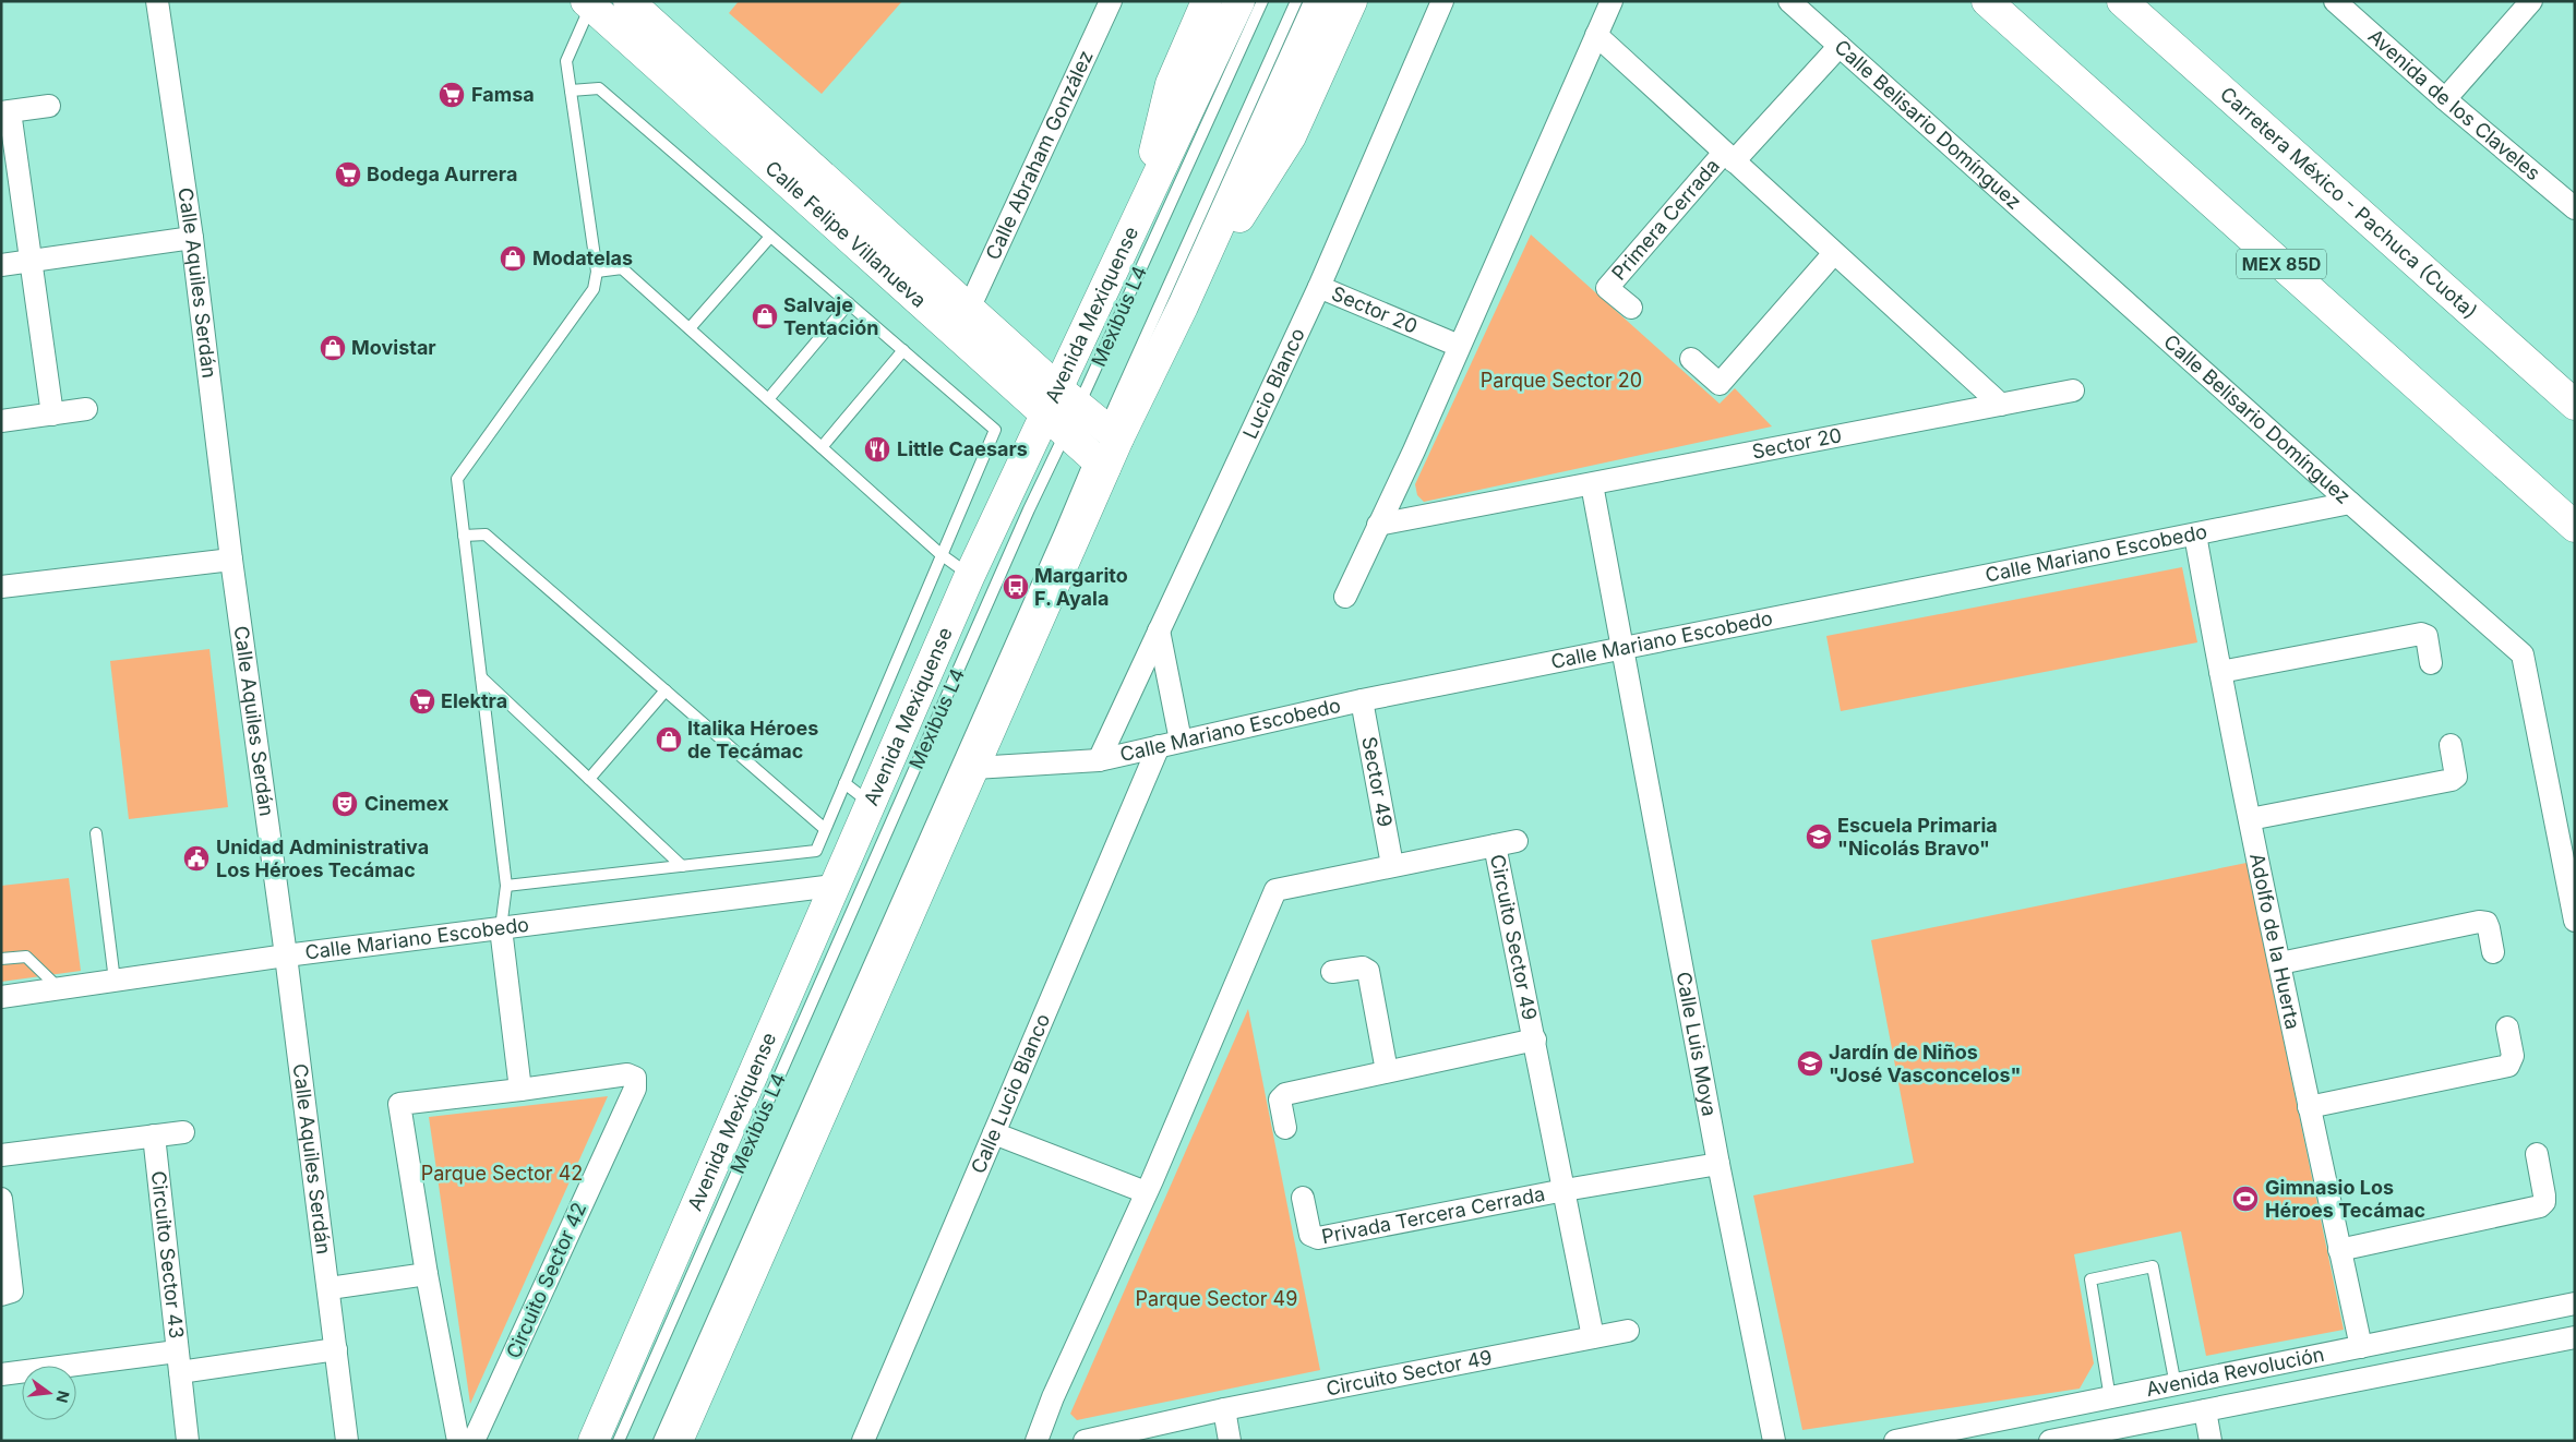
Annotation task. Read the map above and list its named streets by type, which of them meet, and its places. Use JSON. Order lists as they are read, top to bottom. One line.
{"streets":{"main road":["Carretera México - Pachuca (Cuota)","Calle Felipe Villanueva","MEX 85D","Avenida Mexiquense"],"street":["Avenida de los Claveles","Calle Belisario Domínguez","Calle Abraham González","Primera Cerrada","Calle Aquiles Serdán","Sector 20","Lucio Blanco","Calle Mariano Escobedo","Sector 49","Circuito Sector 49","Adolfo de la Huerta","Calle Luis Moya","Calle Lucio Blanco","Privada Tercera Cerrada","Circuito Sector 43","Circuito Sector 42","Avenida Revolución"],"lane":["Mexibús L4"]},"crossings":[["Calle Belisario Domínguez","Calle Mariano Escobedo"],["Calle Abraham González","Calle Felipe Villanueva"],["Calle Felipe Villanueva","Avenida Mexiquense"],["Calle Felipe Villanueva","Mexibús L4"],["Calle Aquiles Serdán","Calle Mariano Escobedo"],["Sector 20","Lucio Blanco"],["Avenida Mexiquense","Mexibús L4"],["Avenida Mexiquense","Calle Mariano Escobedo"],["Lucio Blanco","Calle Mariano Escobedo"],["Calle Mariano Escobedo","Sector 49"],["Calle Mariano Escobedo","Adolfo de la Huerta"],["Calle Mariano Escobedo","Calle Luis Moya"],["Calle Mariano Escobedo","Calle Lucio Blanco"],["Sector 49","Circuito Sector 49"],["Circuito Sector 49","Privada Tercera Cerrada"],["Adolfo de la Huerta","Avenida Revolución"]],"parks":["Parque Sector 20","Parque Sector 42","Parque Sector 49"],"places":{"supermarket":["Famsa","Bodega Aurrera","Elektra"],"shop":["Modatelas","Salvaje Tentación","Movistar","Italika Héroes de Tecámac"],"restaurant":["Little Caesars"],"bus stop":["Margarito F. Ayala"],"theatre":["Cinemex"],"school or university":["Escuela Primaria \"Nicolás Bravo\"","Jardín de Niños \"José Vasconcelos\""],"public building":["Unidad Administrativa Los Héroes Tecámac"],"sports":["Gimnasio Los Héroes Tecámac"]},"north":"right"}
